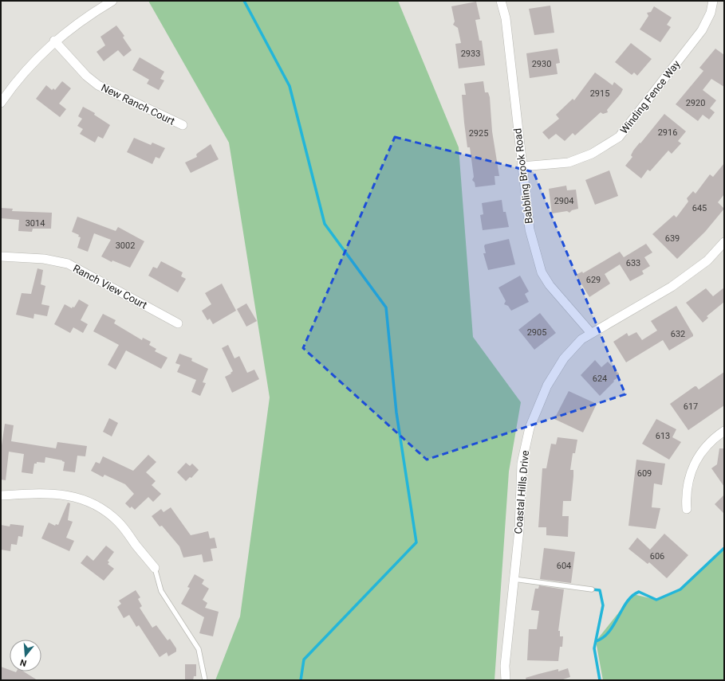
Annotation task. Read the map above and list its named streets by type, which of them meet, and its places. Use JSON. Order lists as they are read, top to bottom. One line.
{"streets":{"street":["Winding Fence Way","New Ranch Court","Babbling Brook Road","Ranch View Court","Coastal Hills Drive"]},"crossings":[["Winding Fence Way","Babbling Brook Road"],["Babbling Brook Road","Coastal Hills Drive"]],"house_numbers":["2933","2930","2915","2920","2916","2925","2904","645","3014","639","3002","633","629","2905","632","624","617","613","609","606","604"],"north":"bottom"}
